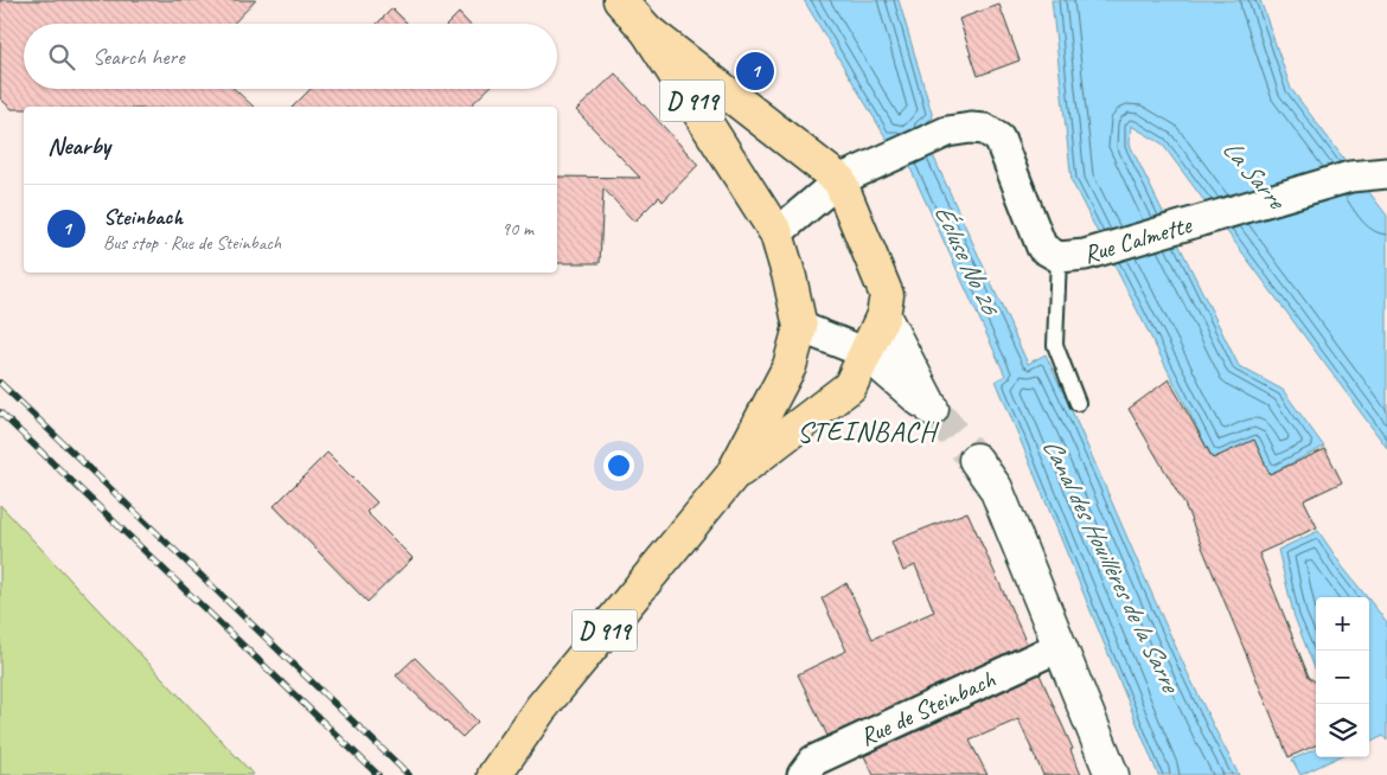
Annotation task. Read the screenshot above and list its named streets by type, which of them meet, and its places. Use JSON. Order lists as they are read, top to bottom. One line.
{"streets":{"main road":["D 919"],"street":["Rue Calmette","Rue de Steinbach"]},"districts":["STEINBACH"],"water":["La Sarre","Écluse No 26","Canal des Houillères de la Sarre"],"page":{"search":"Search here","pins":"1","heading":"Nearby","list":[{"mark":"1","name":"Steinbach","note":"Bus stop · Rue de Steinbach","value":"90 m"}],"map_buttons":["+","−"]}}
